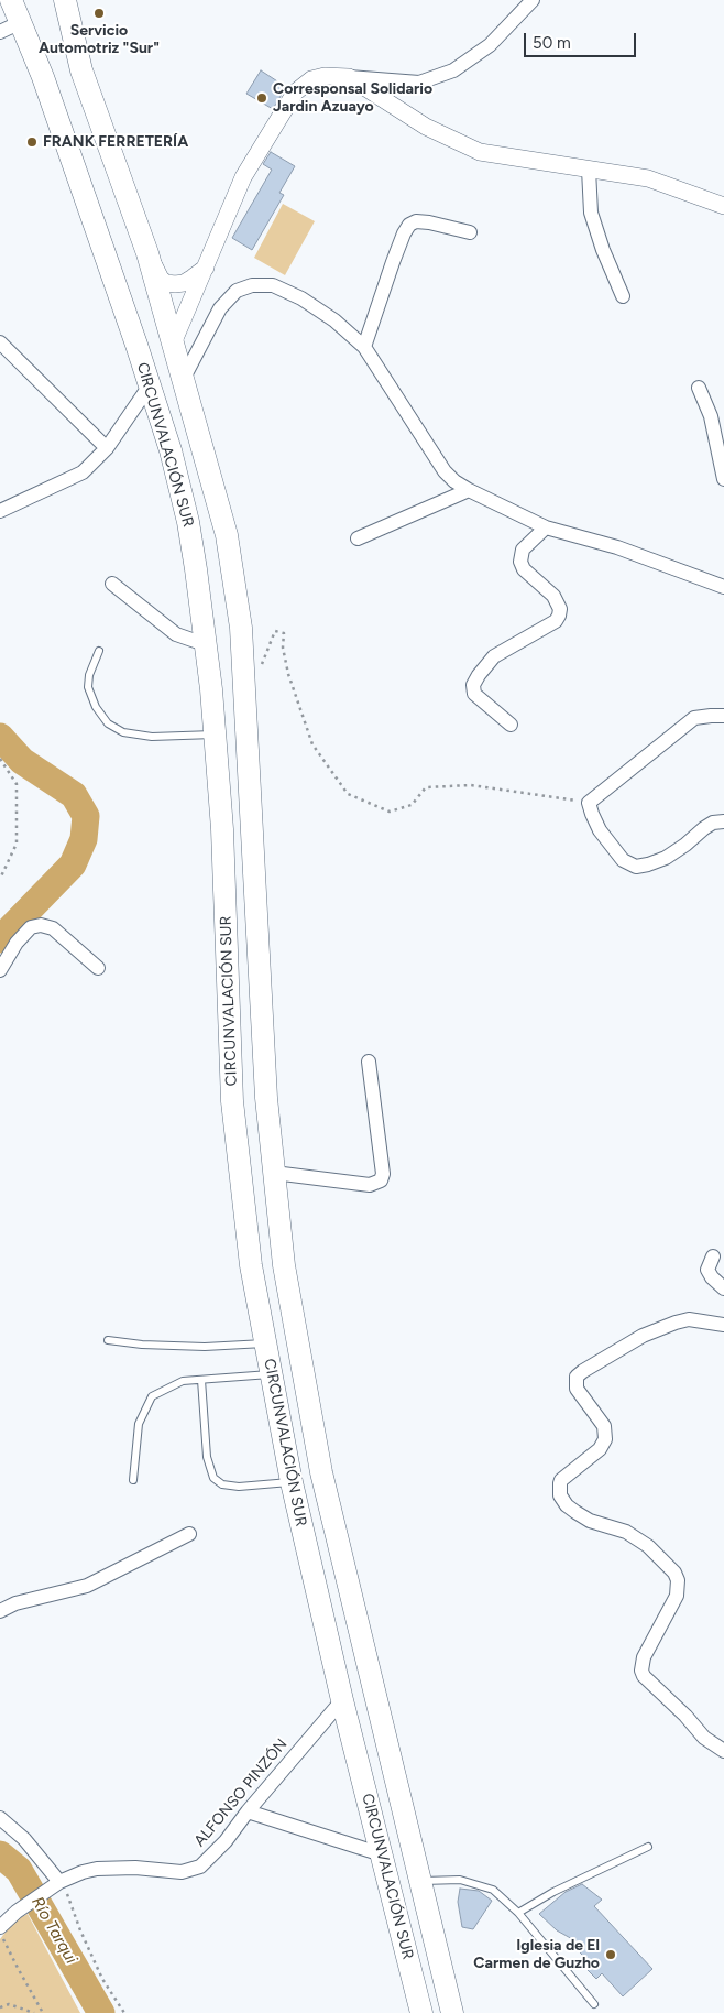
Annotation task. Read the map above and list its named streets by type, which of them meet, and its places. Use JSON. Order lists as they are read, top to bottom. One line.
{"streets":{"highway":["CIRCUNVALACIÓN SUR"],"street":["ALFONSO PINZÓN"]},"crossings":[["CIRCUNVALACIÓN SUR","ALFONSO PINZÓN"]],"water":["Río Tarqui"],"places":["Servicio Automotriz \"Sur\"","Corresponsal Solidario Jardin Azuayo","FRANK FERRETERÍA","Iglesia de El Carmen de Guzho"],"scale_bar":"50 m"}
